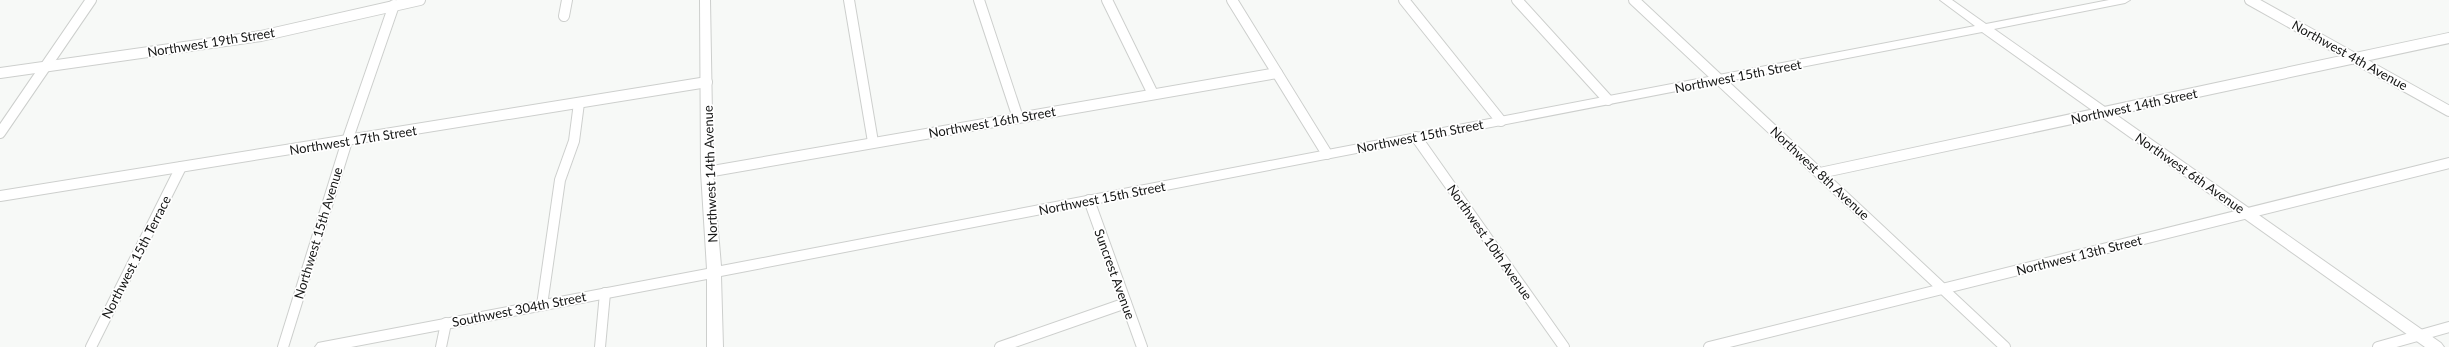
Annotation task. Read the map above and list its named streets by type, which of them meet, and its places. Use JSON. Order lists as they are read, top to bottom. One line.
{"streets":{"street":["Northwest 19th Street","Northwest 4th Avenue","Northwest 15th Street","Northwest 14th Street","Northwest 16th Street","Northwest 17th Street","Northwest 8th Avenue","Northwest 6th Avenue","Northwest 14th Avenue","Northwest 15th Avenue","Northwest 10th Avenue","Northwest 13th Street","Northwest 15th Terrace","Suncrest Avenue","Southwest 304th Street"]},"crossings":[["Northwest 19th Street","Northwest 15th Avenue"],["Northwest 4th Avenue","Northwest 14th Street"],["Northwest 15th Street","Northwest 8th Avenue"],["Northwest 15th Street","Northwest 6th Avenue"],["Northwest 15th Street","Northwest 14th Avenue"],["Northwest 15th Street","Northwest 10th Avenue"],["Northwest 15th Street","Suncrest Avenue"],["Northwest 15th Street","Southwest 304th Street"],["Northwest 14th Street","Northwest 8th Avenue"],["Northwest 14th Street","Northwest 6th Avenue"],["Northwest 16th Street","Northwest 14th Avenue"],["Northwest 17th Street","Northwest 14th Avenue"],["Northwest 17th Street","Northwest 15th Avenue"],["Northwest 17th Street","Northwest 15th Terrace"],["Northwest 8th Avenue","Northwest 13th Street"],["Northwest 6th Avenue","Northwest 13th Street"],["Northwest 14th Avenue","Southwest 304th Street"]]}
